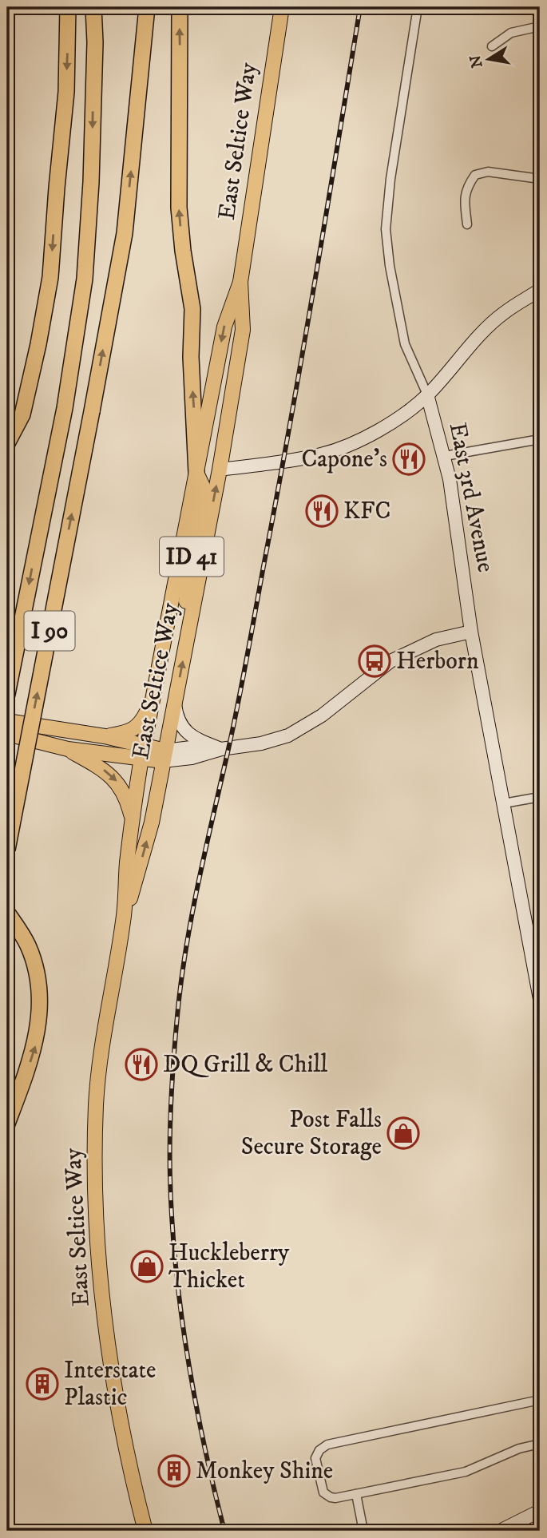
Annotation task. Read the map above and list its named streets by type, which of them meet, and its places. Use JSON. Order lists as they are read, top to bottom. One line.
{"streets":{"highway":["I 90"],"main road":["East Seltice Way","ID 41"],"street":["East 3rd Avenue"]},"crossings":[["East Seltice Way","ID 41"]],"places":{"restaurant":["Capone's","KFC","DQ Grill & Chill"],"bus stop":["Herborn"],"shop":["Post Falls Secure Storage","Huckleberry Thicket"],"building":["Interstate Plastic","Monkey Shine"]},"north":"left"}
